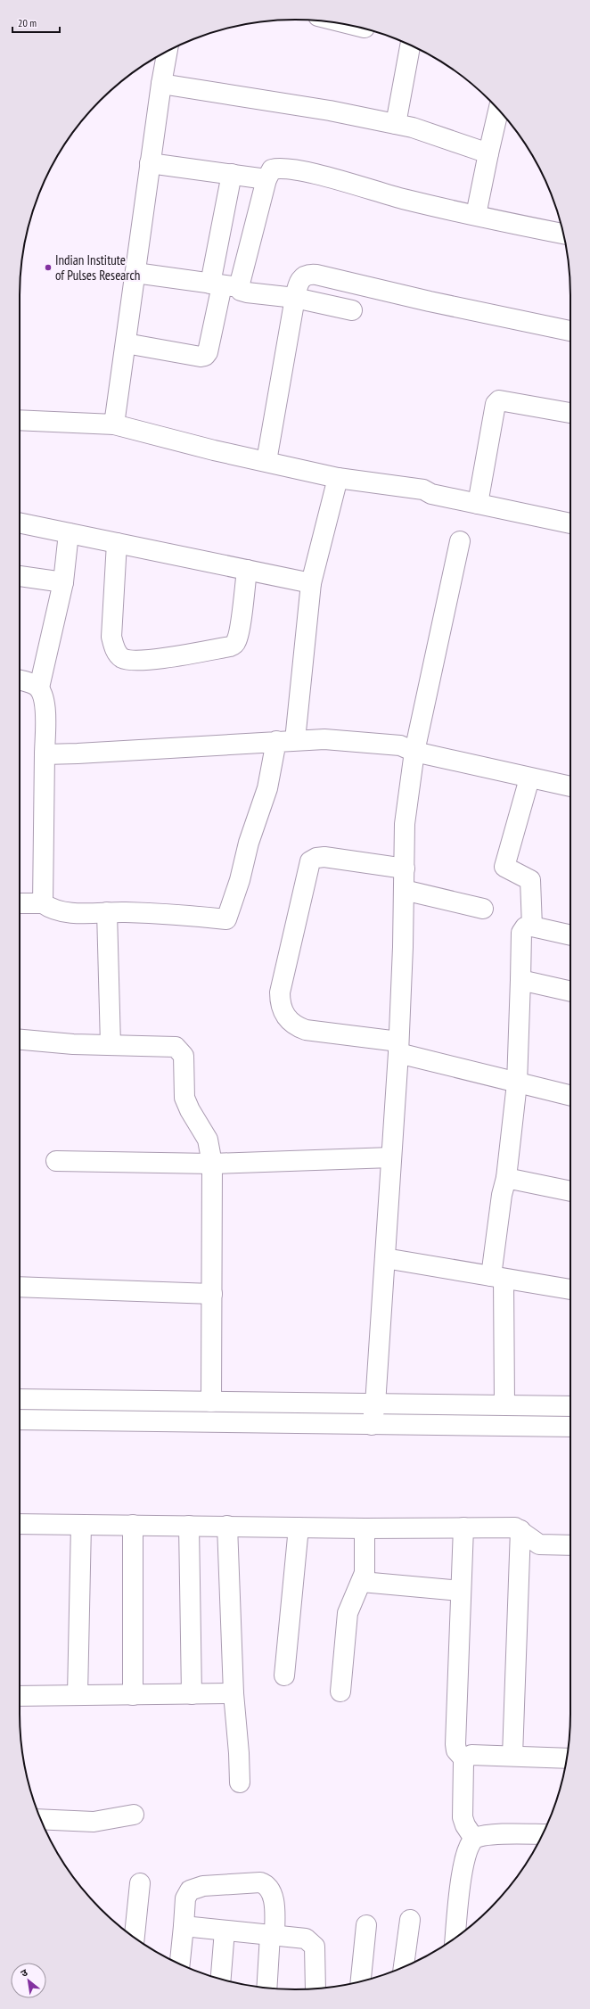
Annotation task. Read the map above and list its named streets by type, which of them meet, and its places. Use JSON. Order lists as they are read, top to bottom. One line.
{"places":["Indian Institute of Pulses Research"],"scale_bar":"20 m","north":"top left"}
